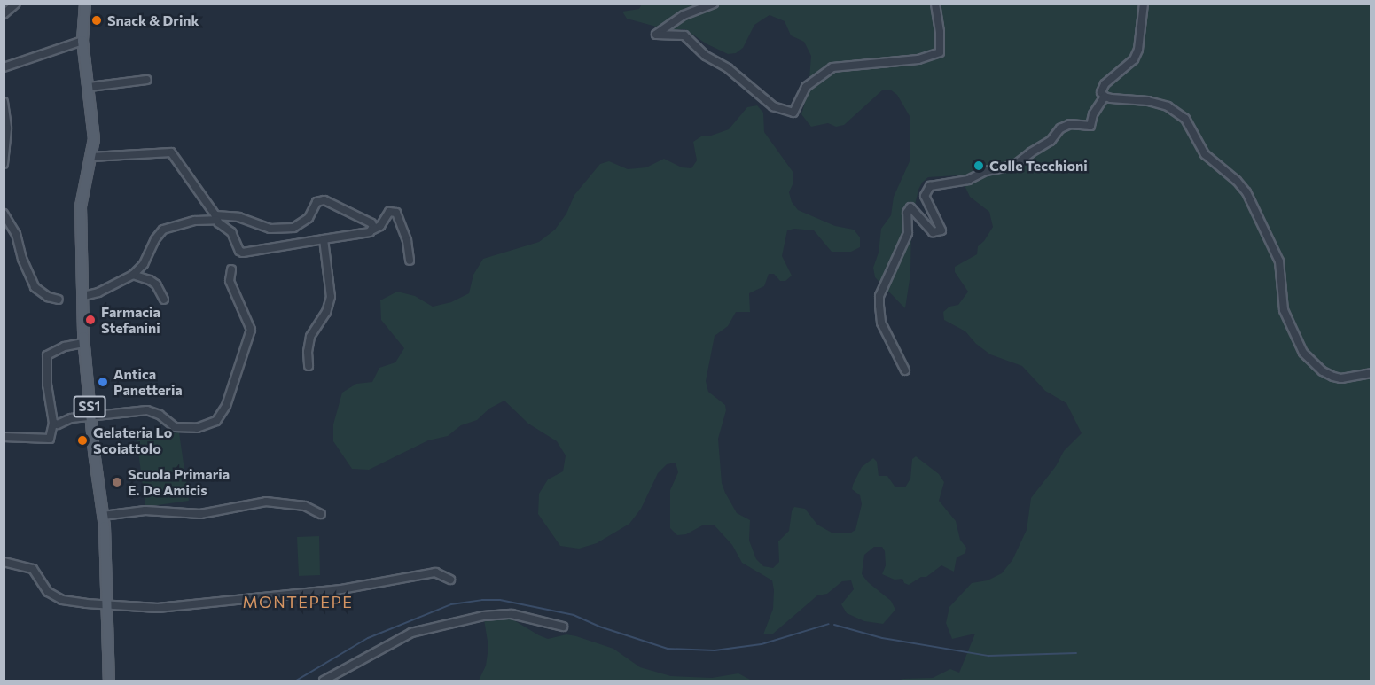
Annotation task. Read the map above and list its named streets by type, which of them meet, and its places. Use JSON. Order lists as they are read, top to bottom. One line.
{"streets":{"main road":["SS1"]},"districts":["MONTEPEPE"],"places":["Snack & Drink","Colle Tecchioni","Farmacia Stefanini","Antica Panetteria","Gelateria Lo Scoiattolo","Scuola Primaria E. De Amicis"]}
